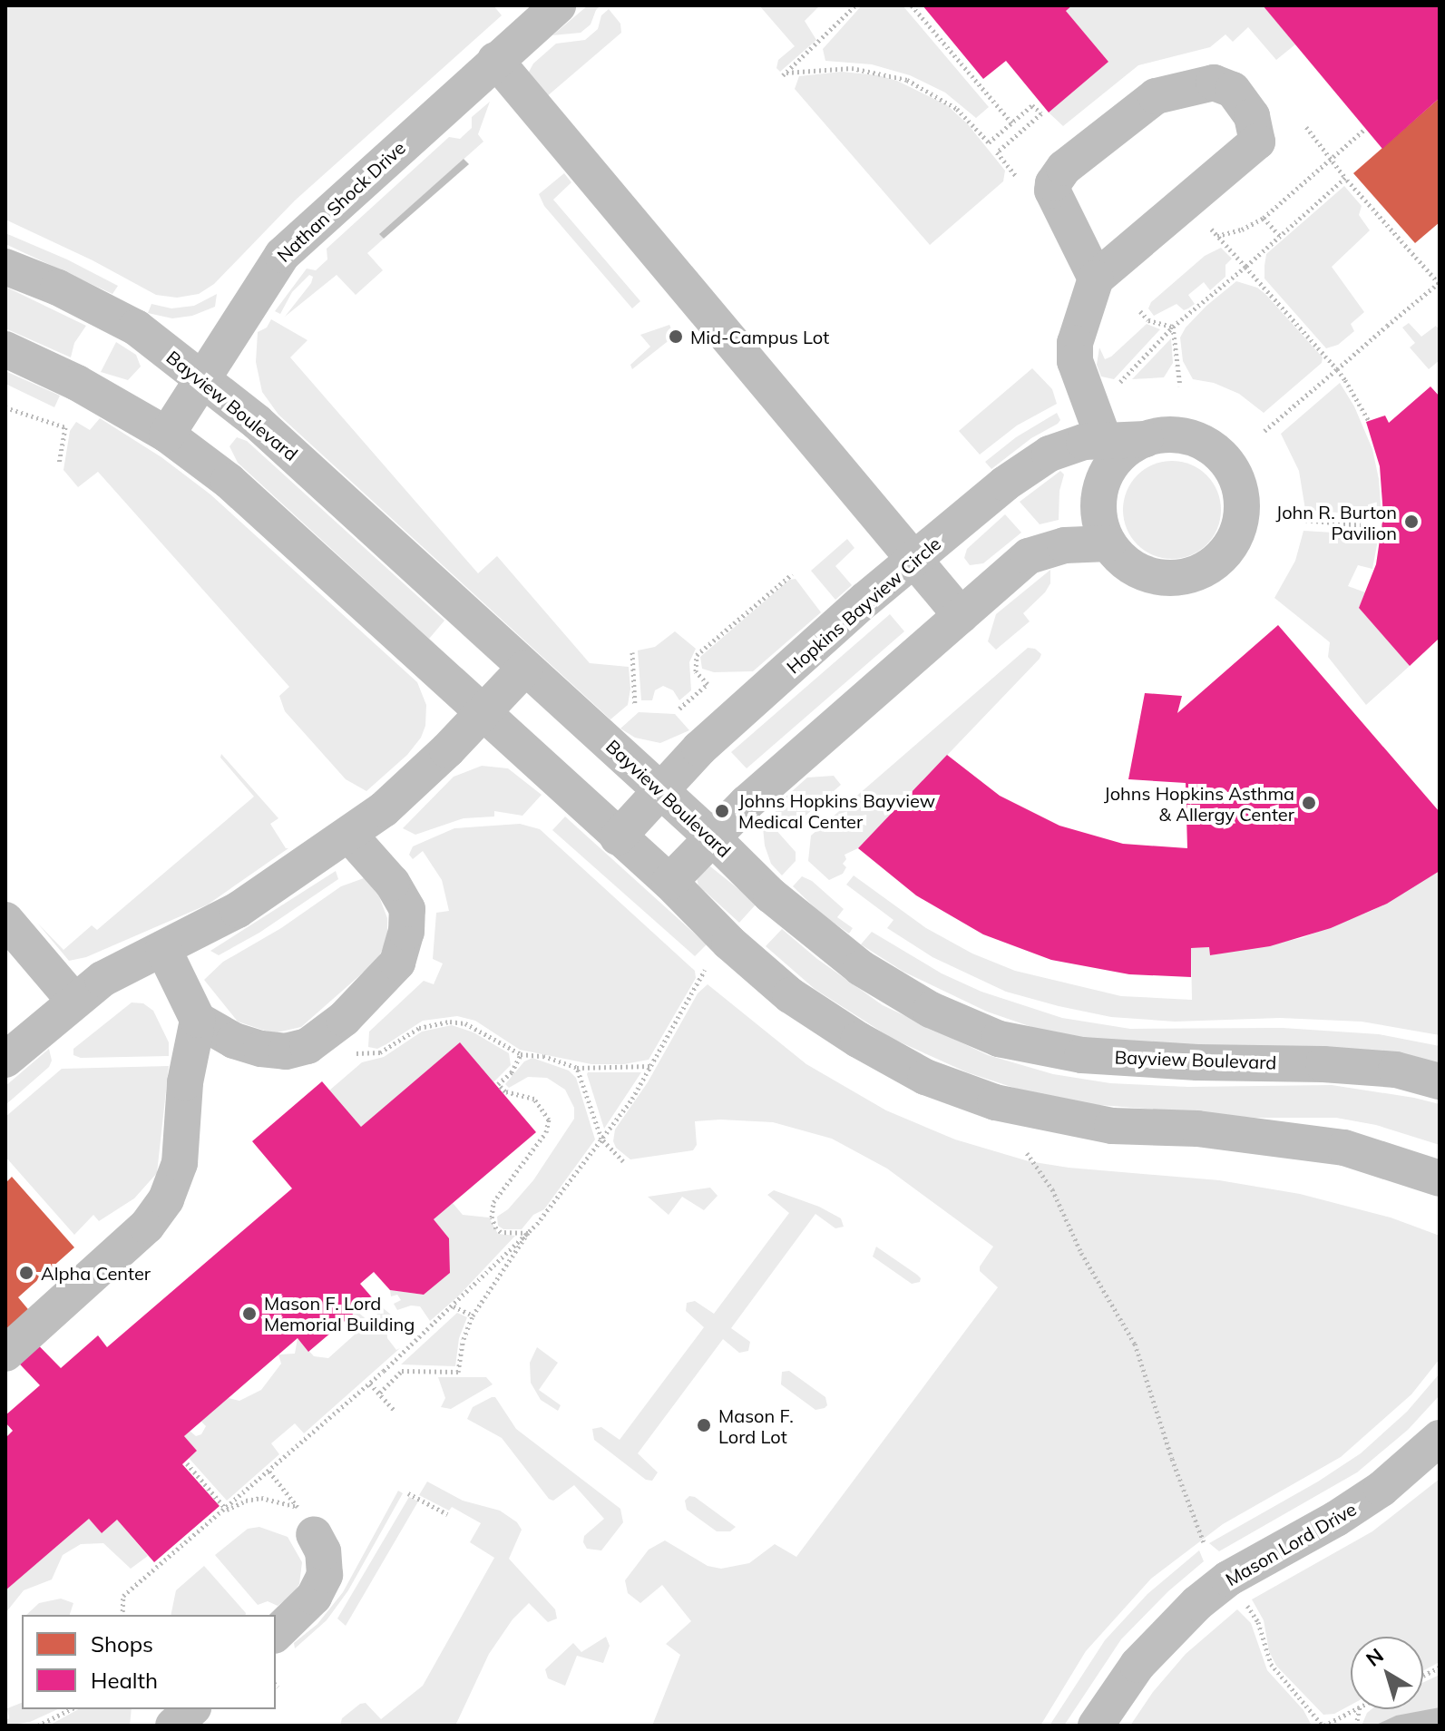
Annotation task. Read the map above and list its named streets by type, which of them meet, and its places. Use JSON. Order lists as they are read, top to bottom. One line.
{"streets":{"street":["Nathan Shock Drive","Bayview Boulevard","Hopkins Bayview Circle","Mason Lord Drive"]},"crossings":[["Nathan Shock Drive","Bayview Boulevard"],["Bayview Boulevard","Hopkins Bayview Circle"]],"places":["Mid-Campus Lot","John R. Burton Pavilion","Johns Hopkins Asthma & Allergy Center","Johns Hopkins Bayview Medical Center","Alpha Center","Mason F. Lord Memorial Building","Mason F. Lord Lot"],"legend":["Shops","Health"],"north":"top left"}
